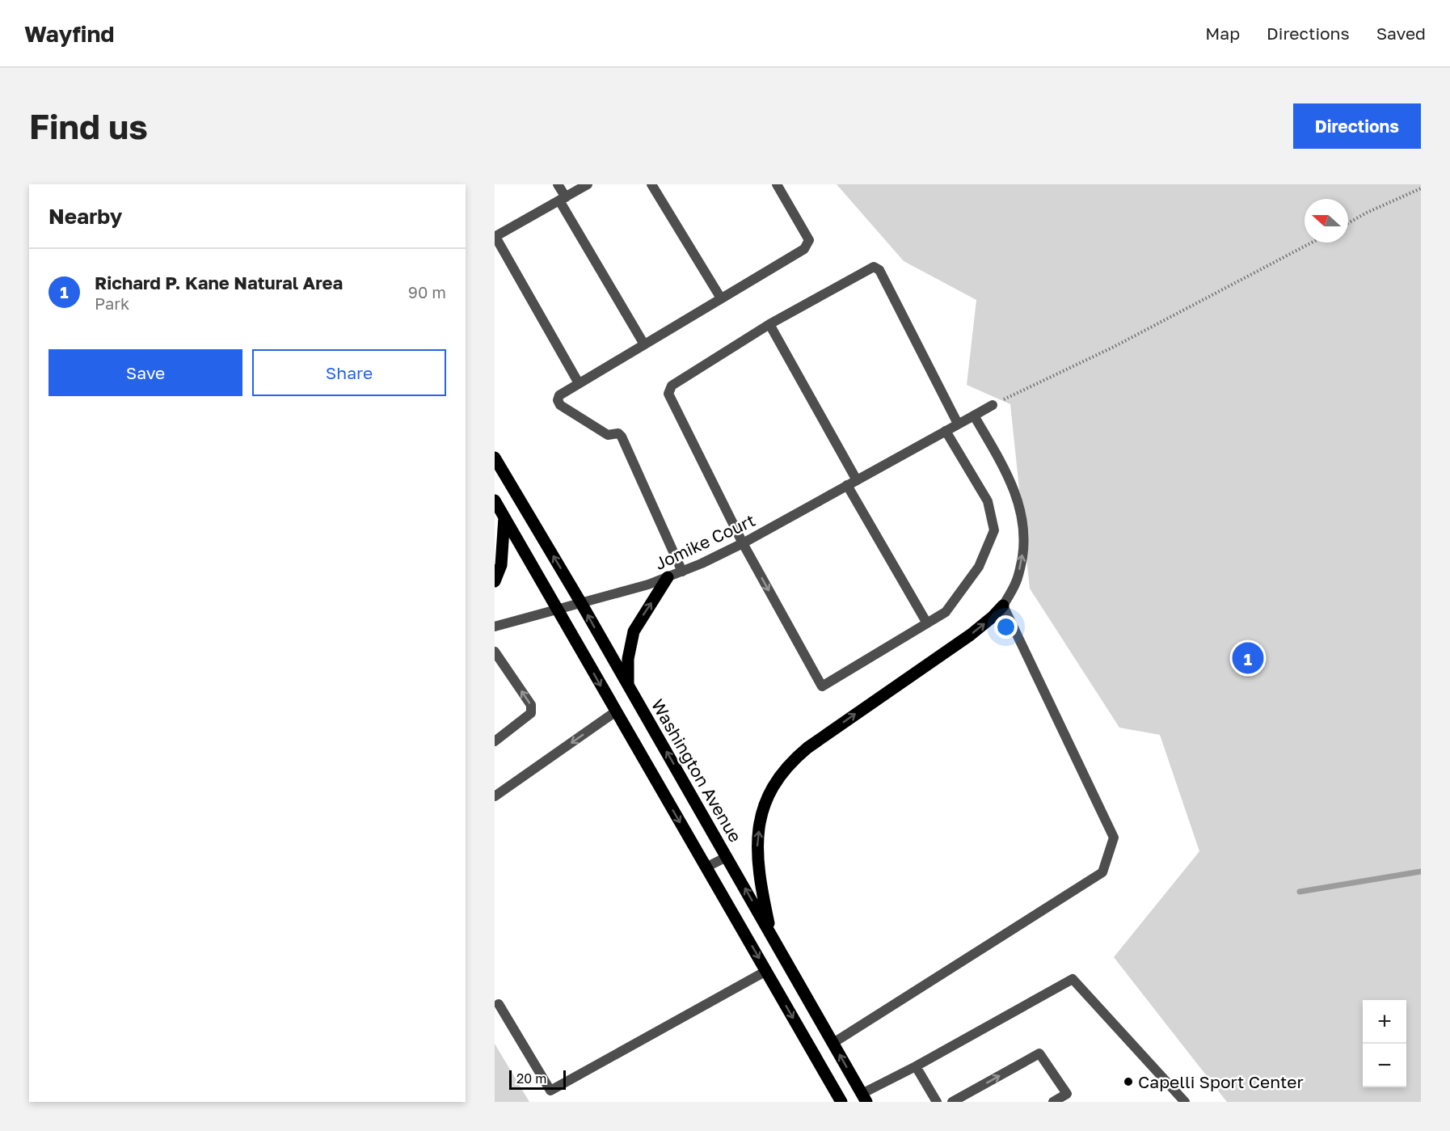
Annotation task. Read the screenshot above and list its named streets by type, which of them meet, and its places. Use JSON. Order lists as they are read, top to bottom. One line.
{"streets":{"main road":["Washington Avenue"],"street":["Jomike Court"]},"crossings":[["Jomike Court","Washington Avenue"]],"places":["Capelli Sport Center"],"scale_bar":"20 m","north":"left","page":{"header":"Wayfind","nav":["Map","Directions","Saved"],"buttons":["Directions",["Save","Share"]],"title":"Find us","heading":"Nearby","list":[{"mark":"1","name":"Richard P. Kane Natural Area","note":"Park","value":"90 m"}],"pins":"1","map_buttons":["+","−"],"scale":"20 m"}}
